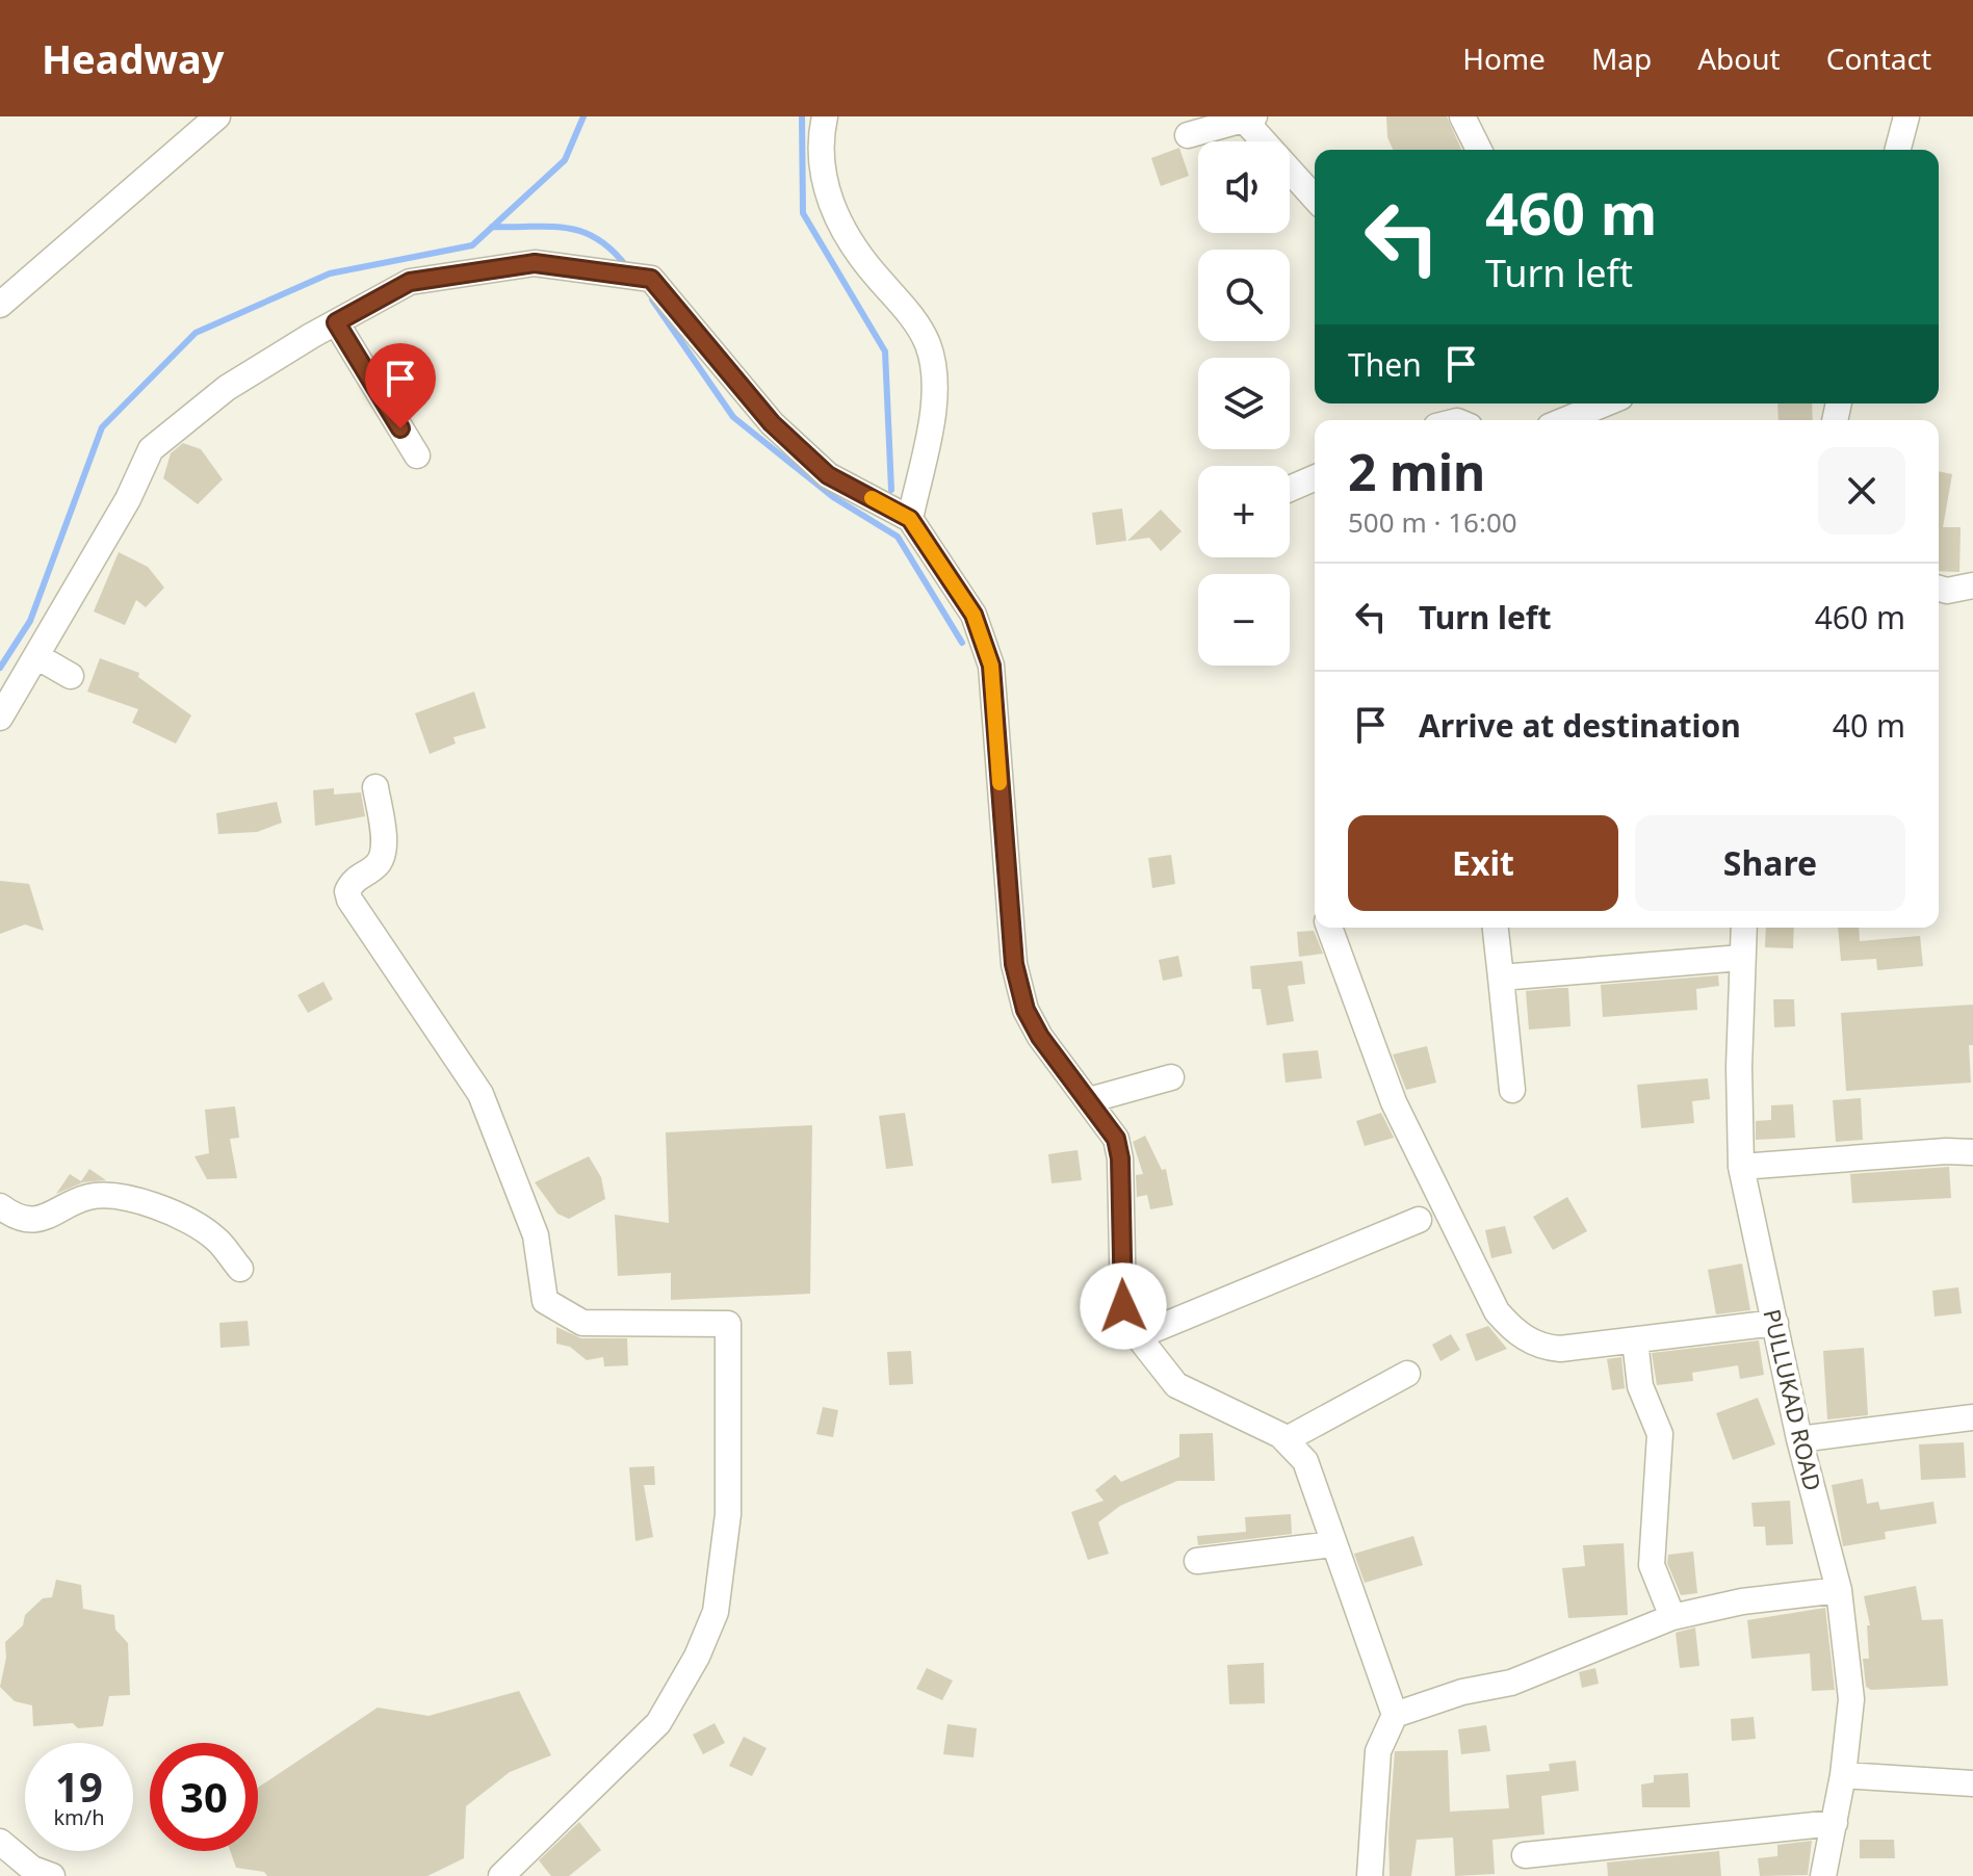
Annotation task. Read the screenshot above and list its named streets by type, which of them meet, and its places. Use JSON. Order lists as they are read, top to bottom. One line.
{"streets":{"street":["PULLUKAD ROAD"]},"page":{"header":"Headway","nav":["Home","Map","About","Contact"],"map_buttons":["+","−"],"turn":["460 m","Turn left"],"then":"Then","heading":["2 min","500 m · 16:00"],"list":[{"name":"Turn left","value":"460 m"},{"name":"Arrive at destination","value":"40 m"}],"buttons":["Exit","Share"],"speed":"19 km/h","limit":"30"}}
